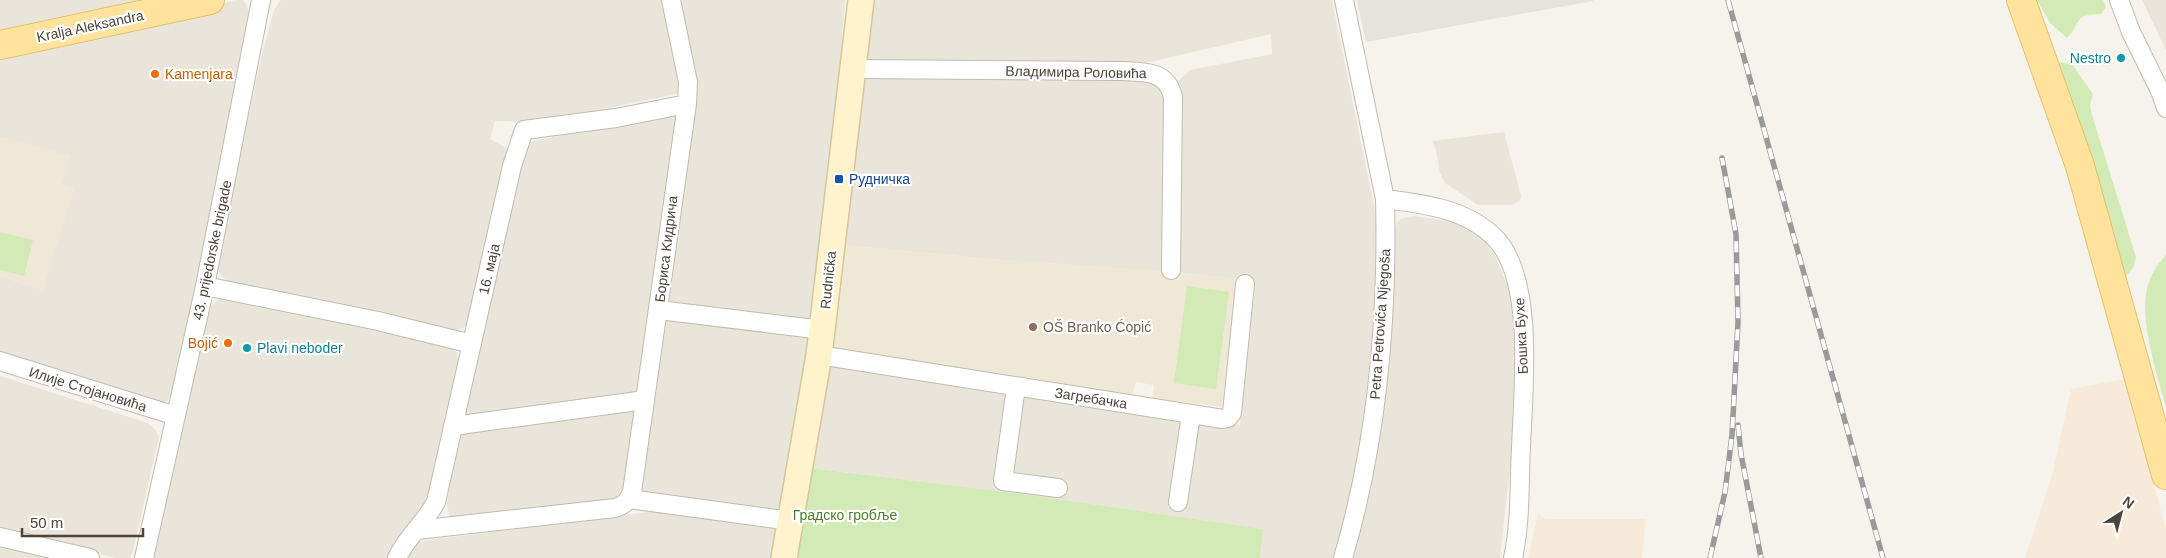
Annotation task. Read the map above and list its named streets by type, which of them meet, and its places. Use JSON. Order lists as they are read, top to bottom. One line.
{"streets":{"main road":["Kralja Aleksandra"],"street":["Владимира Роловића","Бориса Kидрича","43. prijedorske brigade","16. маја","Rudnička","Petra Petrovića Njegoša","Бошка Бухе","Илије Стојановића","Загребачка"]},"crossings":[["Владимира Роловића","Rudnička"],["Бориса Kидрича","16. маја"],["43. prijedorske brigade","Илије Стојановића"],["Rudnička","Загребачка"],["Petra Petrovića Njegoša","Бошка Бухе"]],"parks":["Градско гробље"],"places":{"other":["Nestro","Kamenjara","OŠ Branko Ćopić","Bojić","Plavi neboder"],"transit":["Рудничка"]},"scale_bar":"50 m","north":"top right"}
